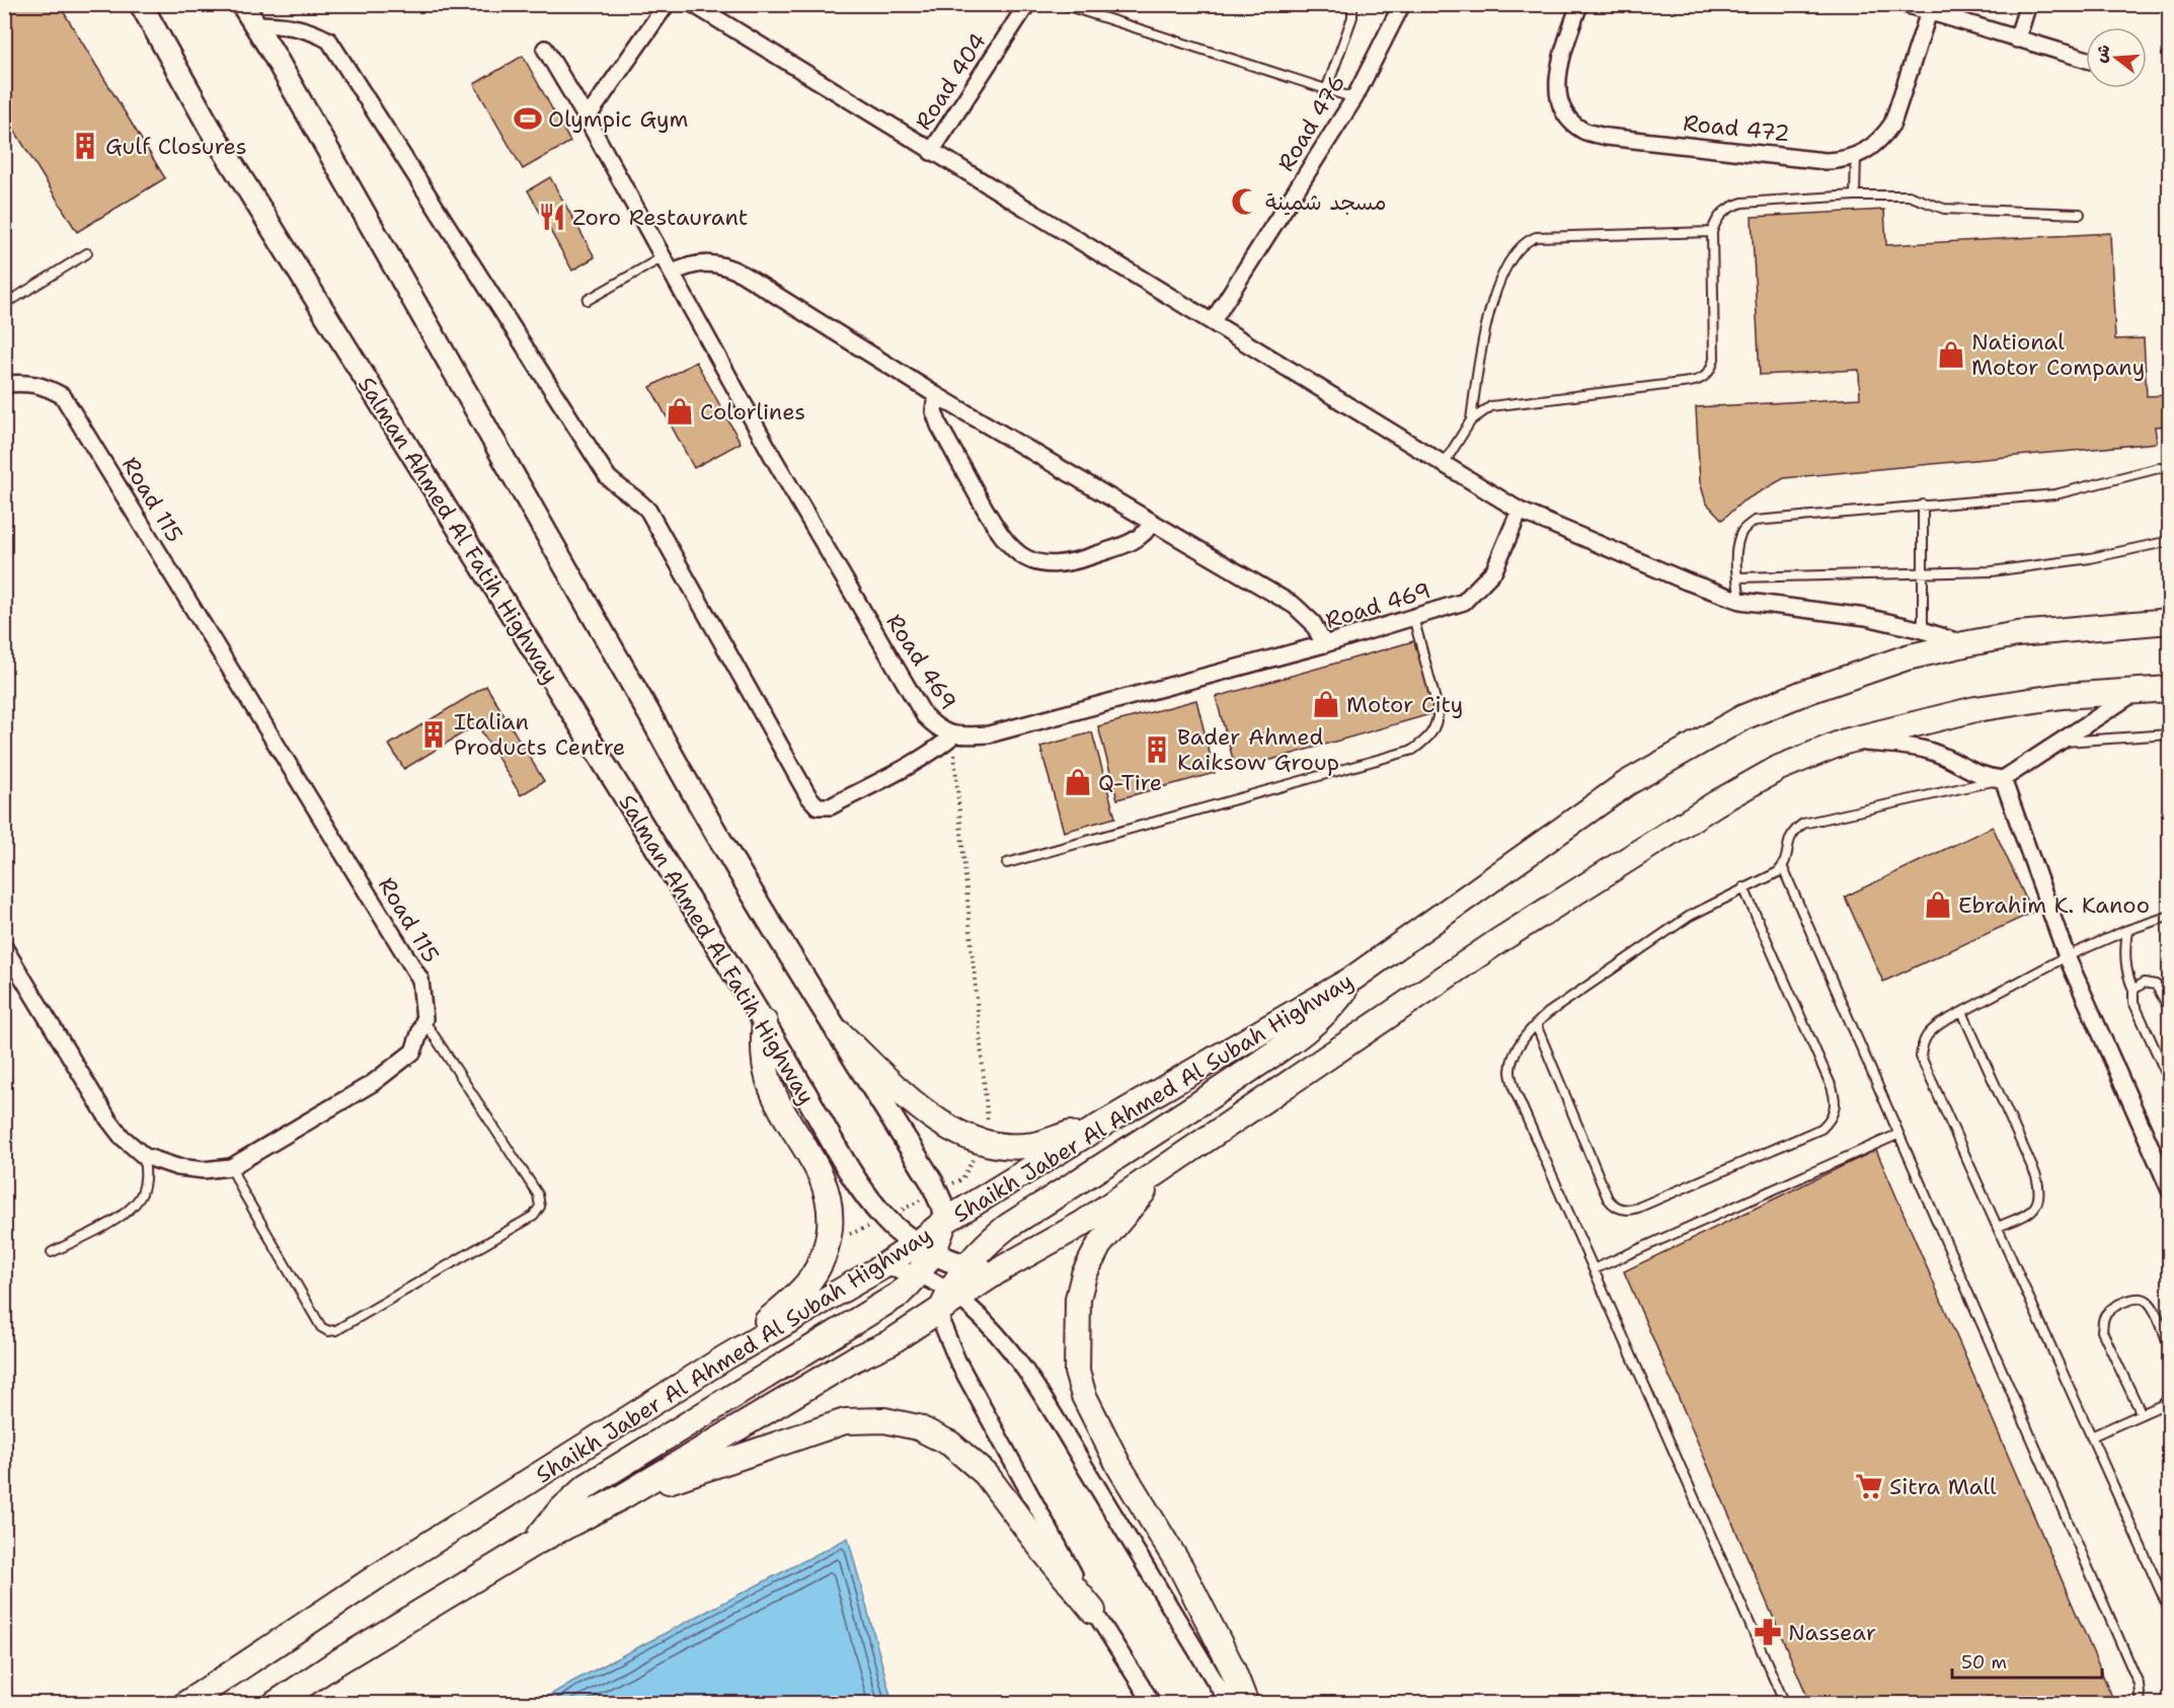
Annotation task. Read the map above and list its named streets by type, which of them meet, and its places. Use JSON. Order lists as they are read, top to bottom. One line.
{"streets":{"main road":["Shaikh Jaber Al Ahmed Al Subah Highway"],"street":["Road 404","Road 476","Road 472","Road 115","Salman Ahmed Al Fatih Highway","Road 469"]},"crossings":[["Salman Ahmed Al Fatih Highway","Shaikh Jaber Al Ahmed Al Subah Highway"]],"places":{"sports":["Olympic Gym"],"building":["Gulf Closures","Italian Products Centre","Bader Ahmed Kaiksow Group"],"mosque":["مسجد شمينة"],"restaurant":["Zoro Restaurant"],"shop":["National Motor Company","Colorlines","Motor City","Q-Tire","Ebrahim K. Kanoo"],"supermarket":["Sitra Mall"],"pharmacy":["Nassear"]},"scale_bar":"50 m","north":"left"}
